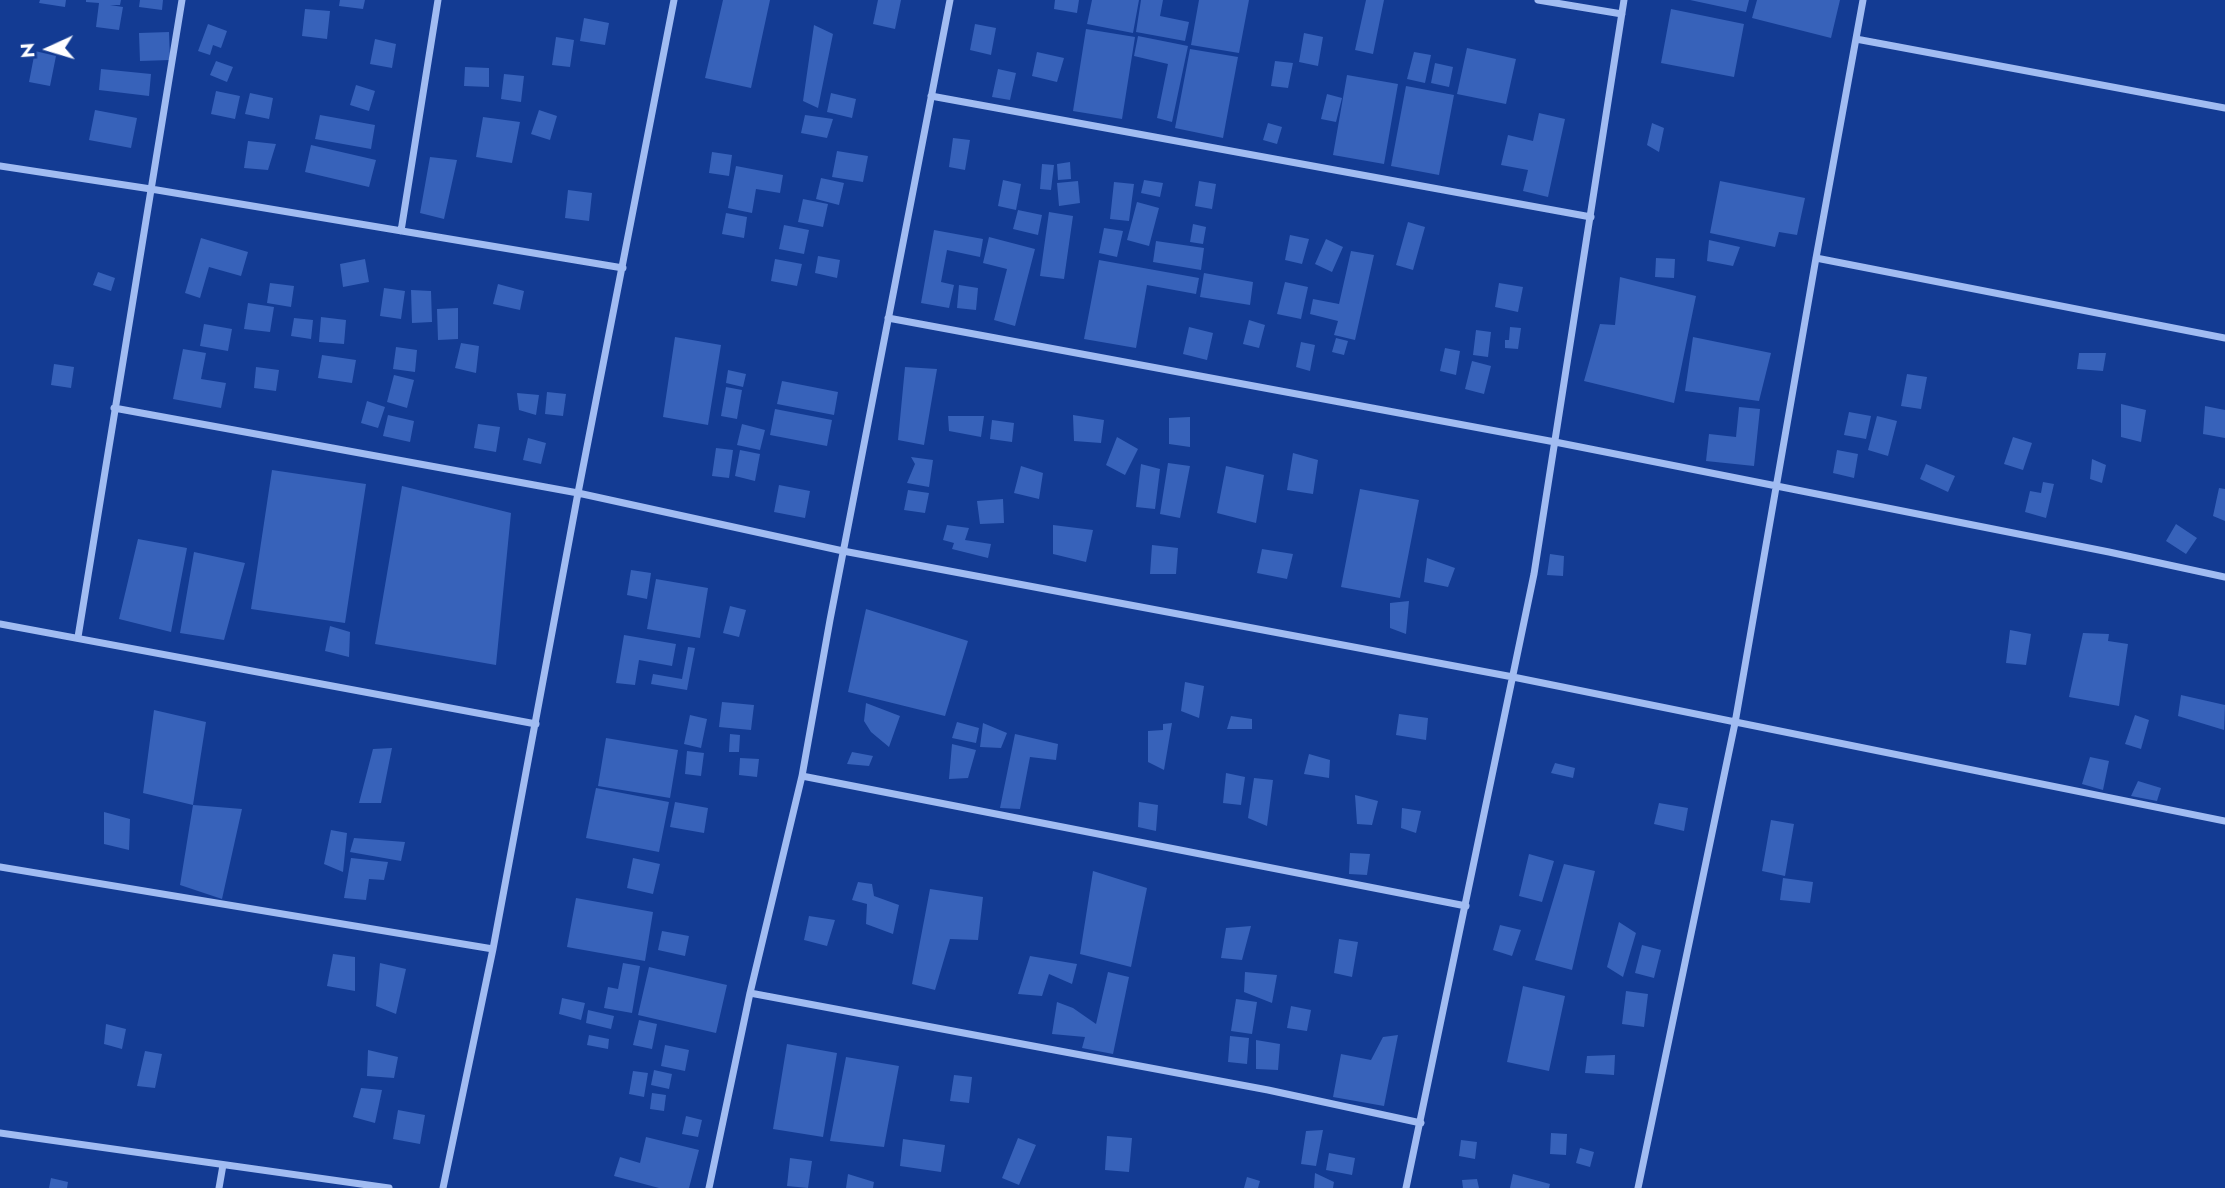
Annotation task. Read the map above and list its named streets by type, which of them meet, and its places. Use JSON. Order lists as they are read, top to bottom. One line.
{"north":"left"}
